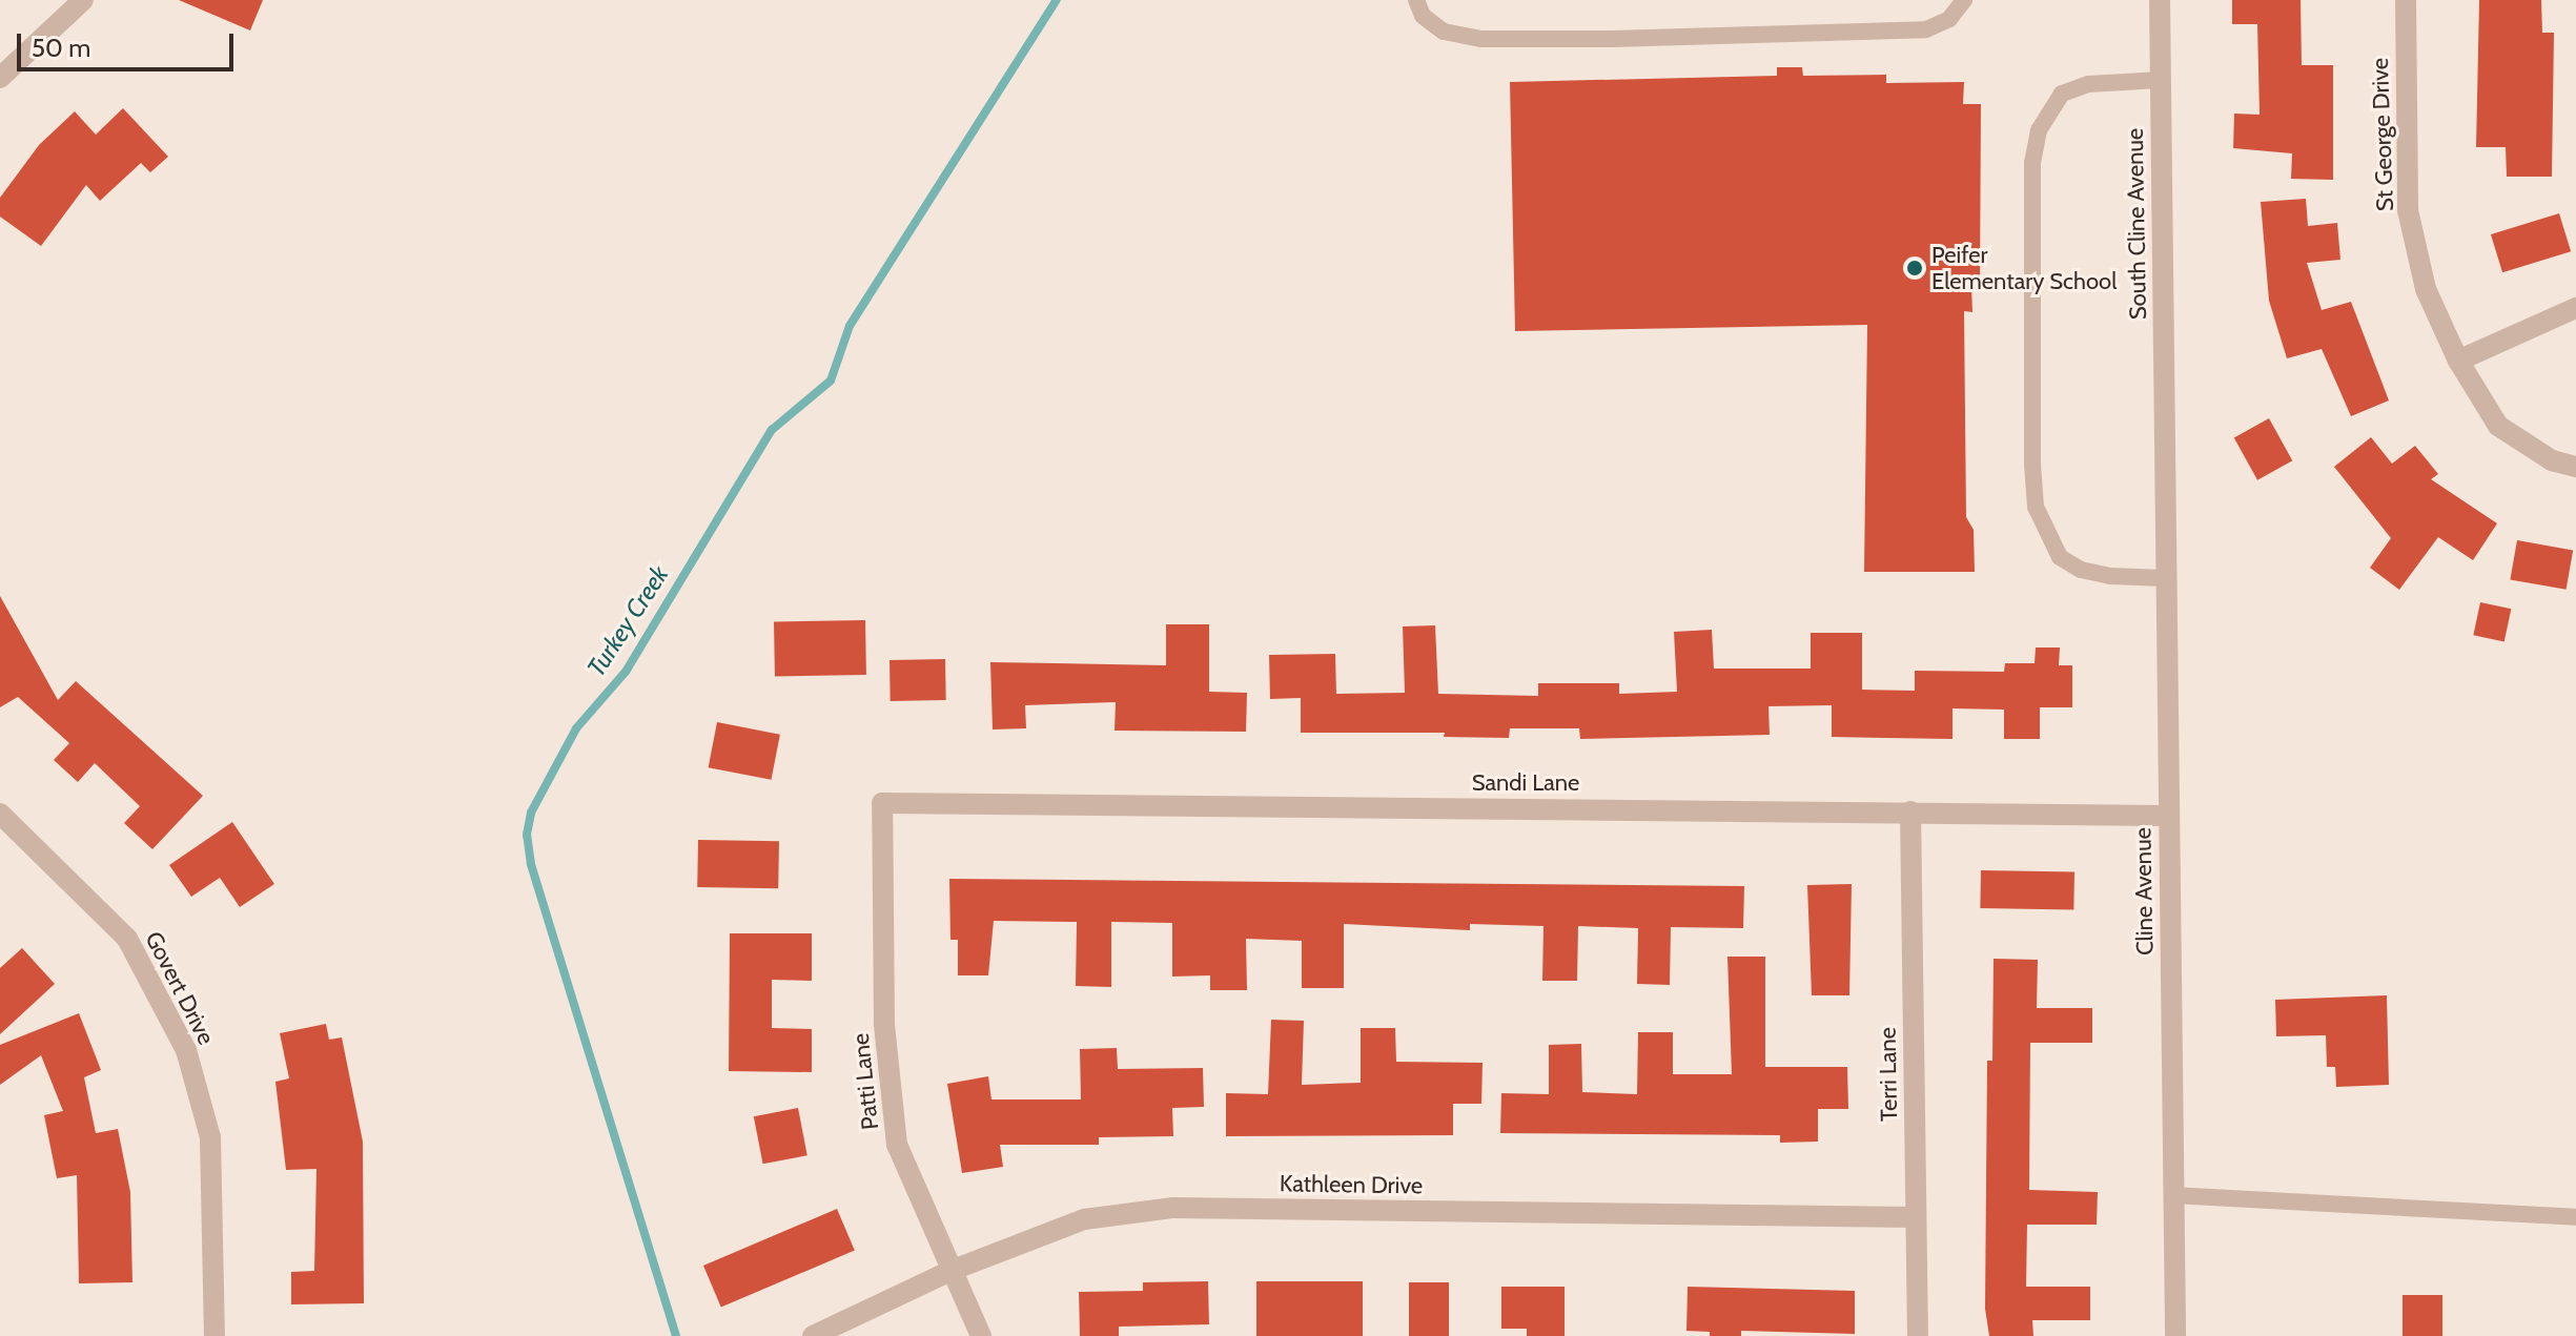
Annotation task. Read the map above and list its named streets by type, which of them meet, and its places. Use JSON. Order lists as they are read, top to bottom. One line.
{"streets":{"street":["St George Drive","South Cline Avenue","Sandi Lane","Cline Avenue","Govert Drive","Terri Lane","Patti Lane","Kathleen Drive"]},"crossings":[["South Cline Avenue","Cline Avenue"],["Sandi Lane","Cline Avenue"],["Sandi Lane","Terri Lane"],["Sandi Lane","Patti Lane"],["Terri Lane","Kathleen Drive"],["Patti Lane","Kathleen Drive"]],"water":["Turkey Creek"],"places":["Peifer Elementary School"],"scale_bar":"50 m"}
